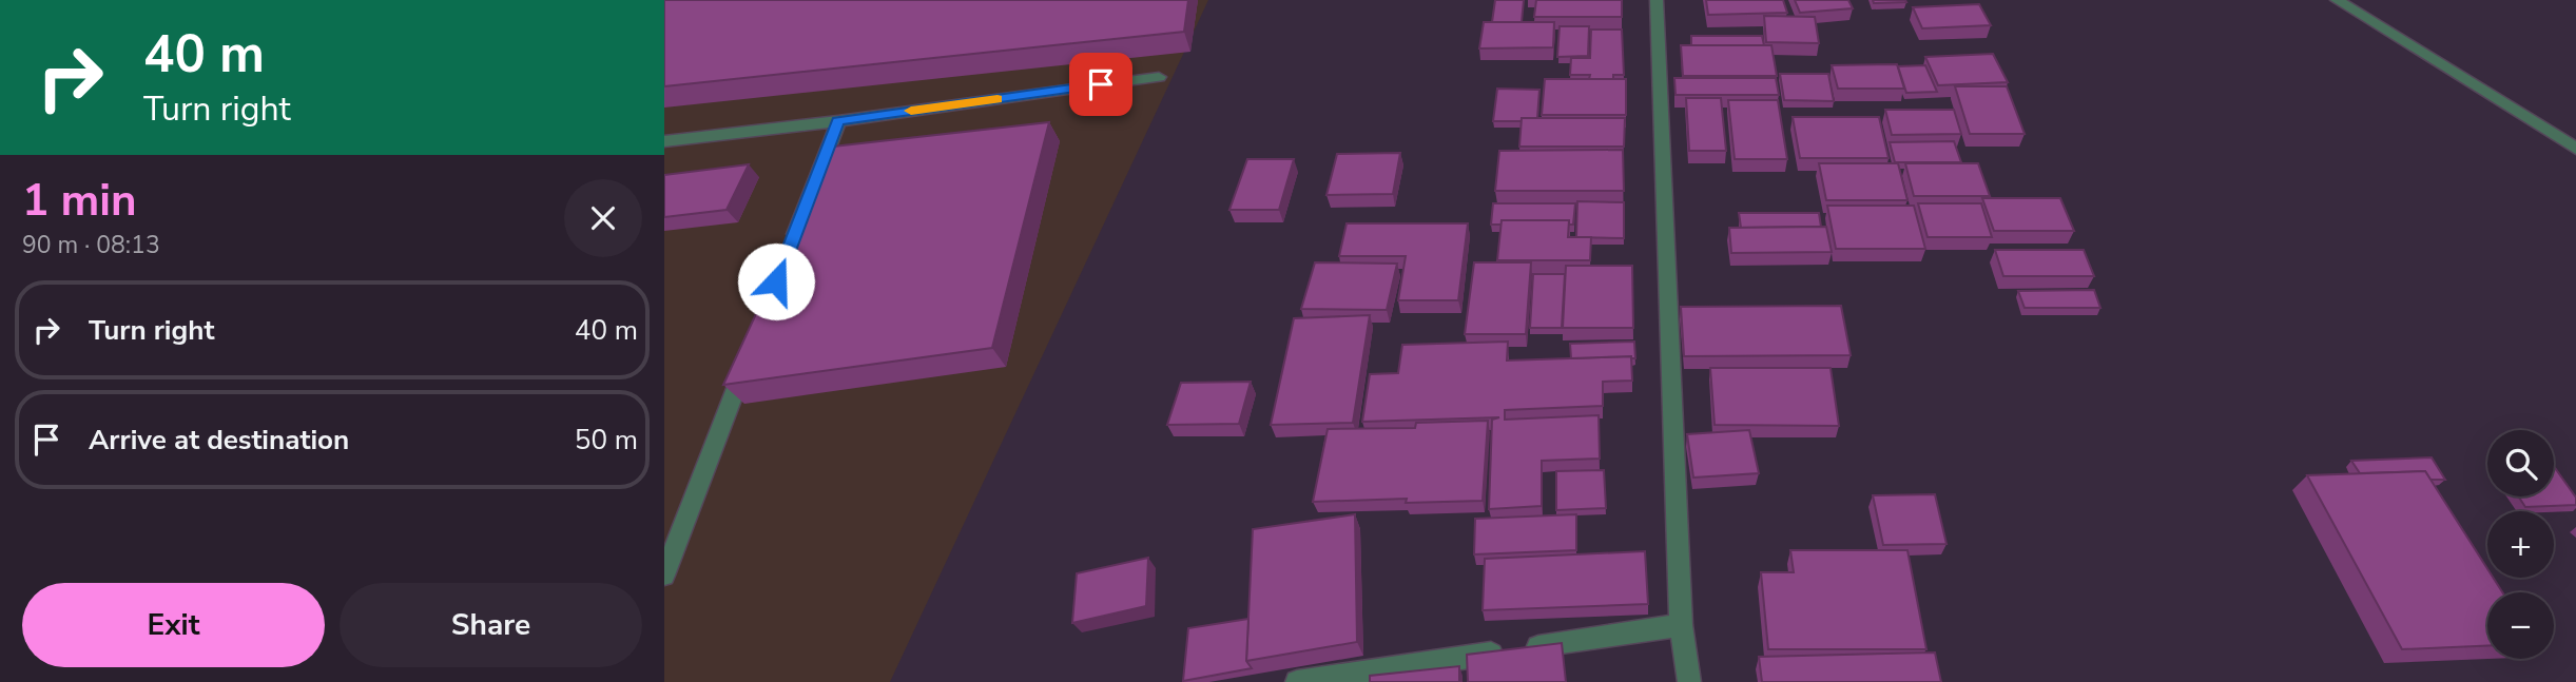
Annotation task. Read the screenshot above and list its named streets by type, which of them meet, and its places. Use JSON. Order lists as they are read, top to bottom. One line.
{"page":{"turn":["40 m","Turn right"],"heading":["1 min","90 m · 08:13"],"list":[{"name":"Turn right","value":"40 m"},{"name":"Arrive at destination","value":"50 m"}],"map_buttons":["+","−"],"buttons":["Exit","Share"]}}
